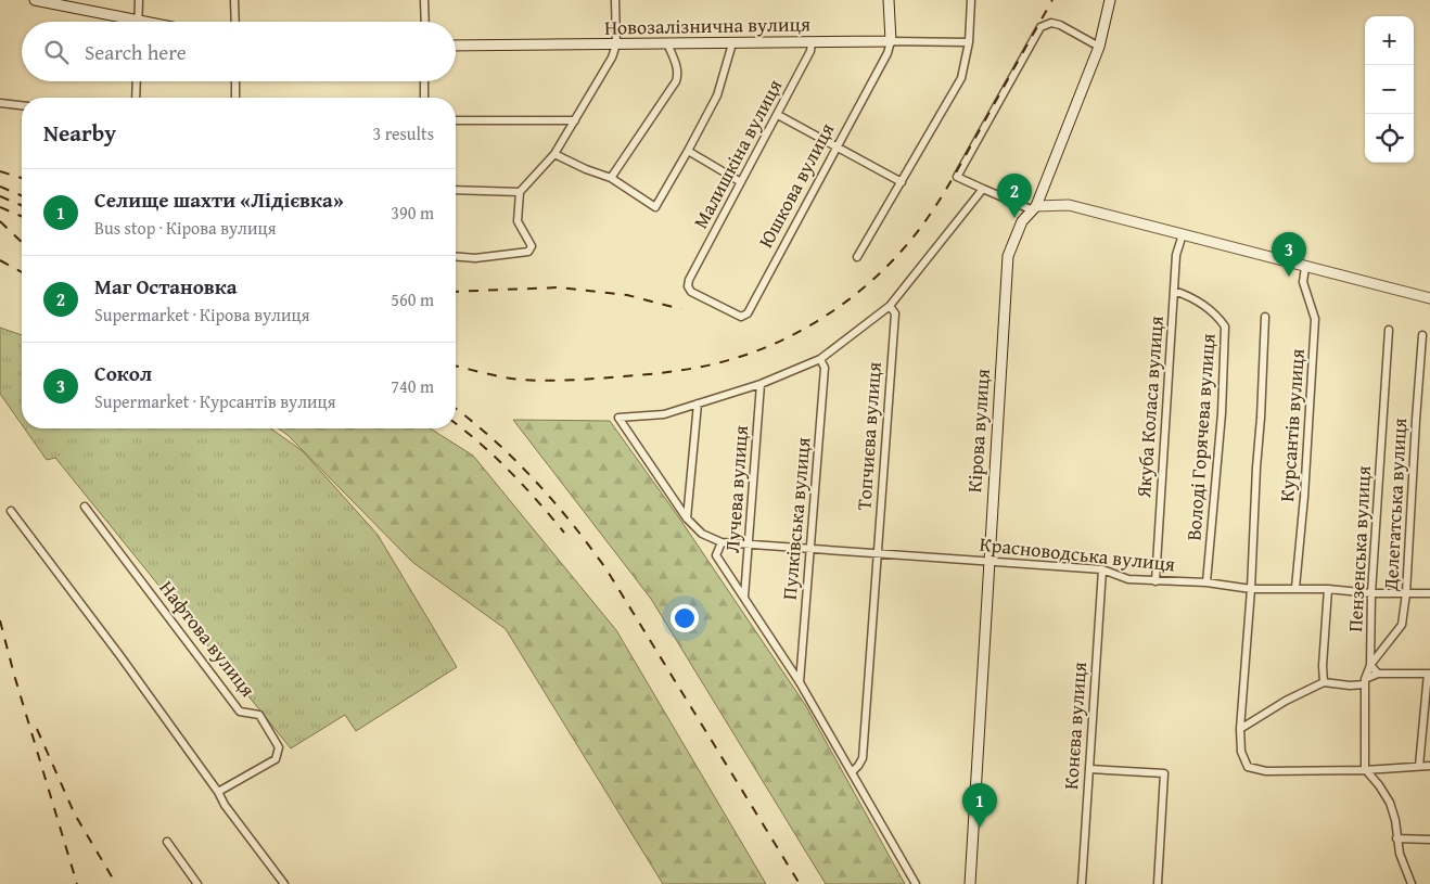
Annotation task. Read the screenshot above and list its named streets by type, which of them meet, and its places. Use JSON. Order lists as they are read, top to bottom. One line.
{"streets":{"main road":["Новозалізнична вулиця","Юшкова вулиця","Кірова вулиця"],"street":["Малишкіна вулиця","Якуба Коласа вулиця","Курсантів вулиця","Топчиєва вулиця","Володі Горячева вулиця","Лучева вулиця","Делегатська вулиця","Пулківська вулиця","Пензенська вулиця","Красноводська вулиця","Нафтова вулиця","Конєва вулиця"]},"crossings":[["Новозалізнична вулиця","Малишкіна вулиця"],["Новозалізнична вулиця","Юшкова вулиця"],["Малишкіна вулиця","Юшкова вулиця"],["Якуба Коласа вулиця","Володі Горячева вулиця"],["Якуба Коласа вулиця","Красноводська вулиця"],["Курсантів вулиця","Красноводська вулиця"],["Кірова вулиця","Красноводська вулиця"],["Топчиєва вулиця","Красноводська вулиця"],["Володі Горячева вулиця","Красноводська вулиця"],["Лучева вулиця","Красноводська вулиця"],["Делегатська вулиця","Пензенська вулиця"],["Делегатська вулиця","Красноводська вулиця"],["Пулківська вулиця","Красноводська вулиця"],["Пензенська вулиця","Красноводська вулиця"],["Красноводська вулиця","Конєва вулиця"]],"page":{"map_buttons":["+","−"],"search":"Search here","heading":["Nearby","3 results"],"list":[{"mark":"1","name":"Селище шахти «Лідієвка»","note":"Bus stop · Кірова вулиця","value":"390 m"},{"mark":"2","name":"Маг Остановка","note":"Supermarket · Кірова вулиця","value":"560 m"},{"mark":"3","name":"Сокол","note":"Supermarket · Курсантів вулиця","value":"740 m"}],"pins":["2","3","1"]}}
